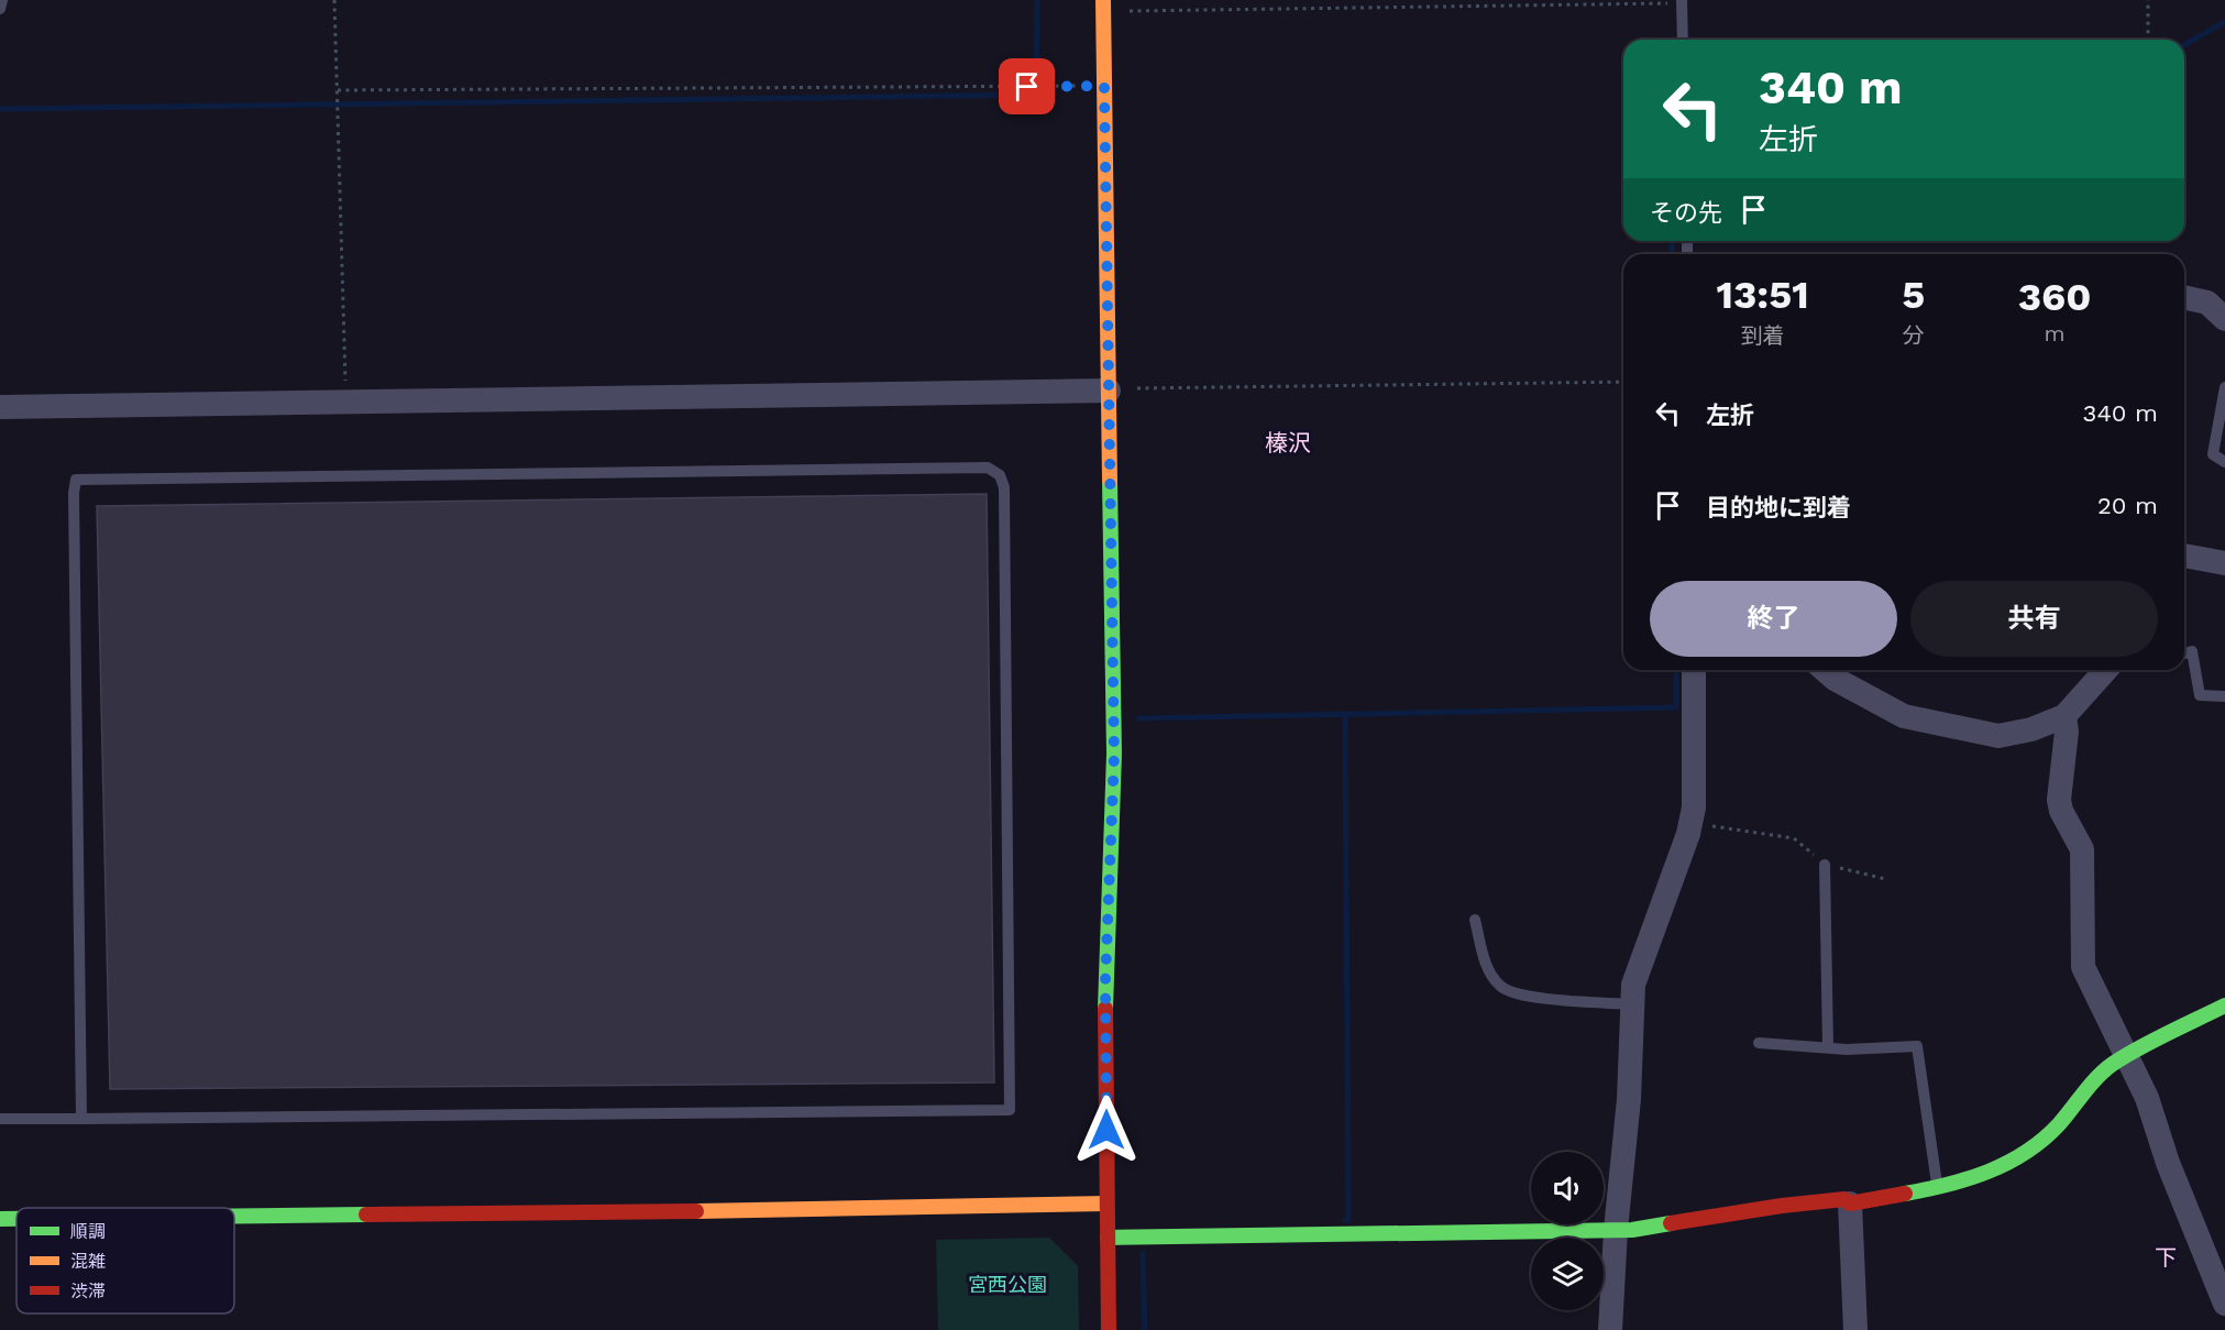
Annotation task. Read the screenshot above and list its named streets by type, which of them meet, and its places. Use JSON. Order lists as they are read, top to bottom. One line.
{"districts":["榛沢","下"],"parks":["宮西公園"],"legend":["順調","混雑","渋滞"],"page":{"turn":["340 m","左折"],"then":"その先","eta":["13:51","到着","5","分","360","m"],"list":[{"name":"左折","value":"340 m"},{"name":"目的地に到着","value":"20 m"}],"buttons":["終了","共有"]}}
